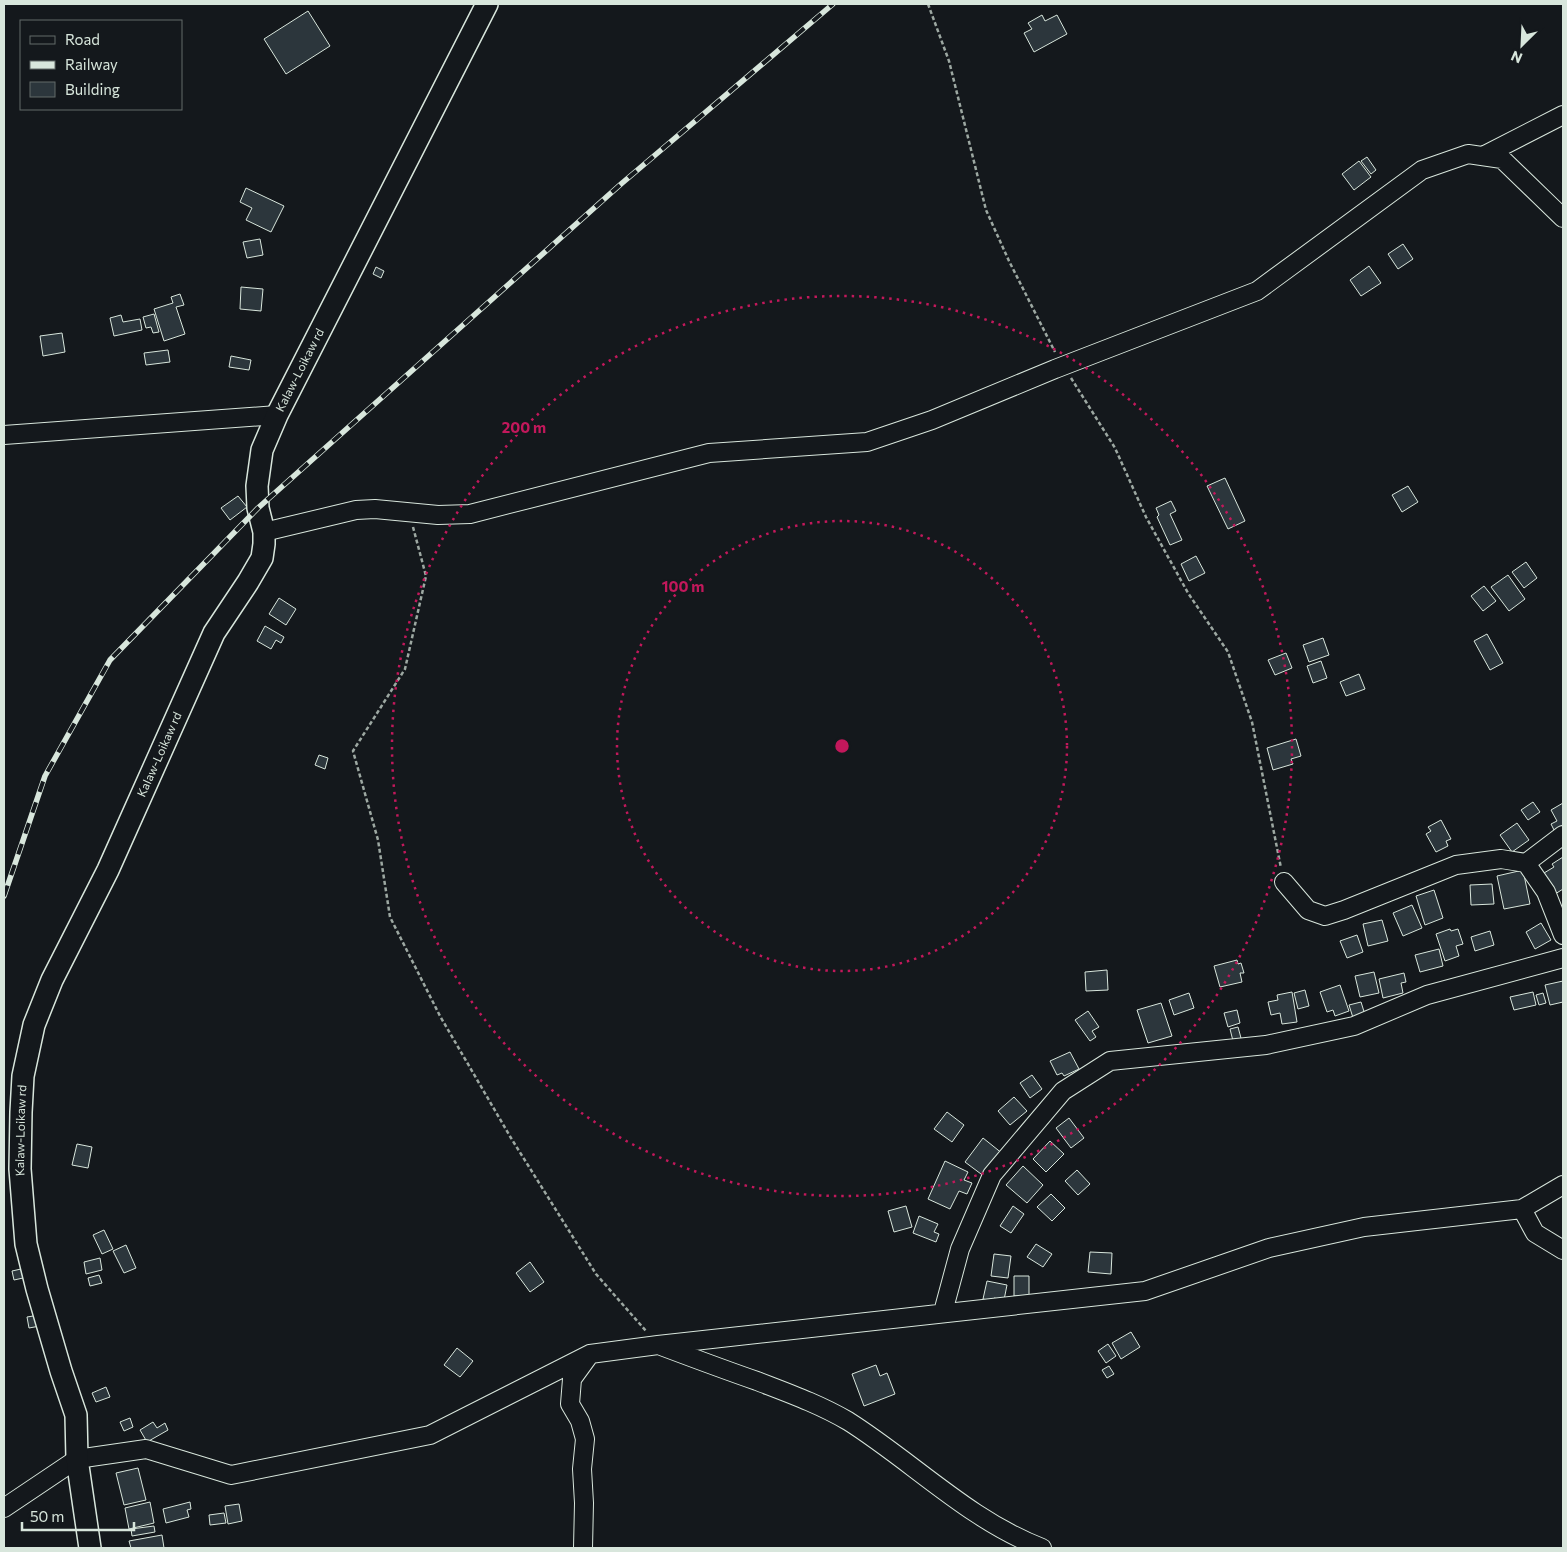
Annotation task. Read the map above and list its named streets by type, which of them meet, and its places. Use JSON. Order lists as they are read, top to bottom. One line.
{"streets":{"main road":["Kalaw-Loikaw rd"]},"legend":["Road","Railway","Building"],"scale_bar":"50 m","north":"bottom left","rings":["200 m","100 m"]}
